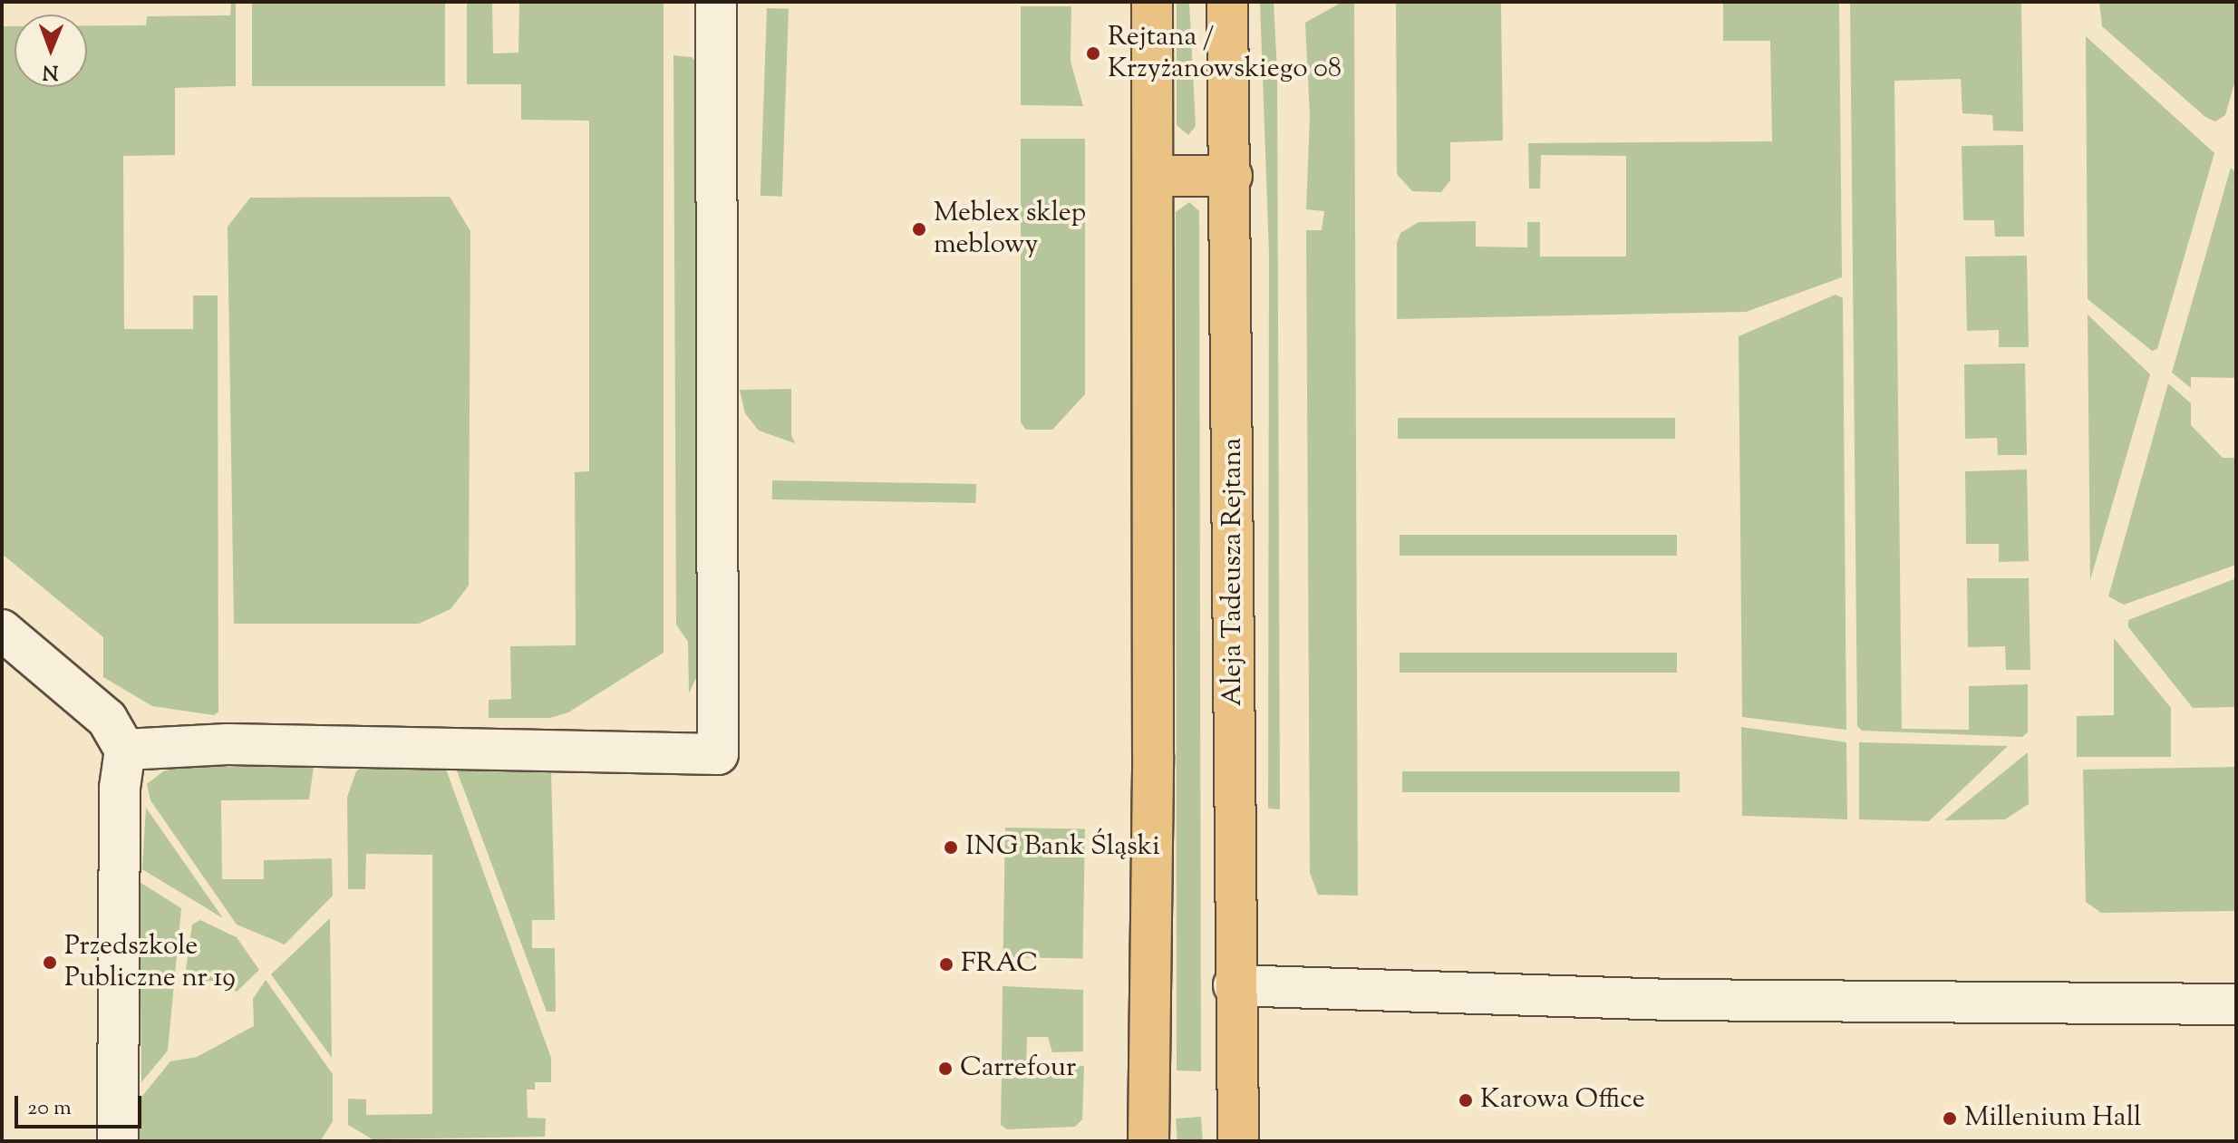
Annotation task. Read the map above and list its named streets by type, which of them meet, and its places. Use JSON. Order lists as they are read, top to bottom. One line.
{"streets":{"main road":["Aleja Tadeusza Rejtana"]},"places":["Rejtana / Krzyżanowskiego 08","Meblex sklep meblowy","ING Bank Śląski","Przedszkole Publiczne nr 19","FRAC","Carrefour","Karowa Office","Millenium Hall"],"scale_bar":"20 m","north":"bottom"}
